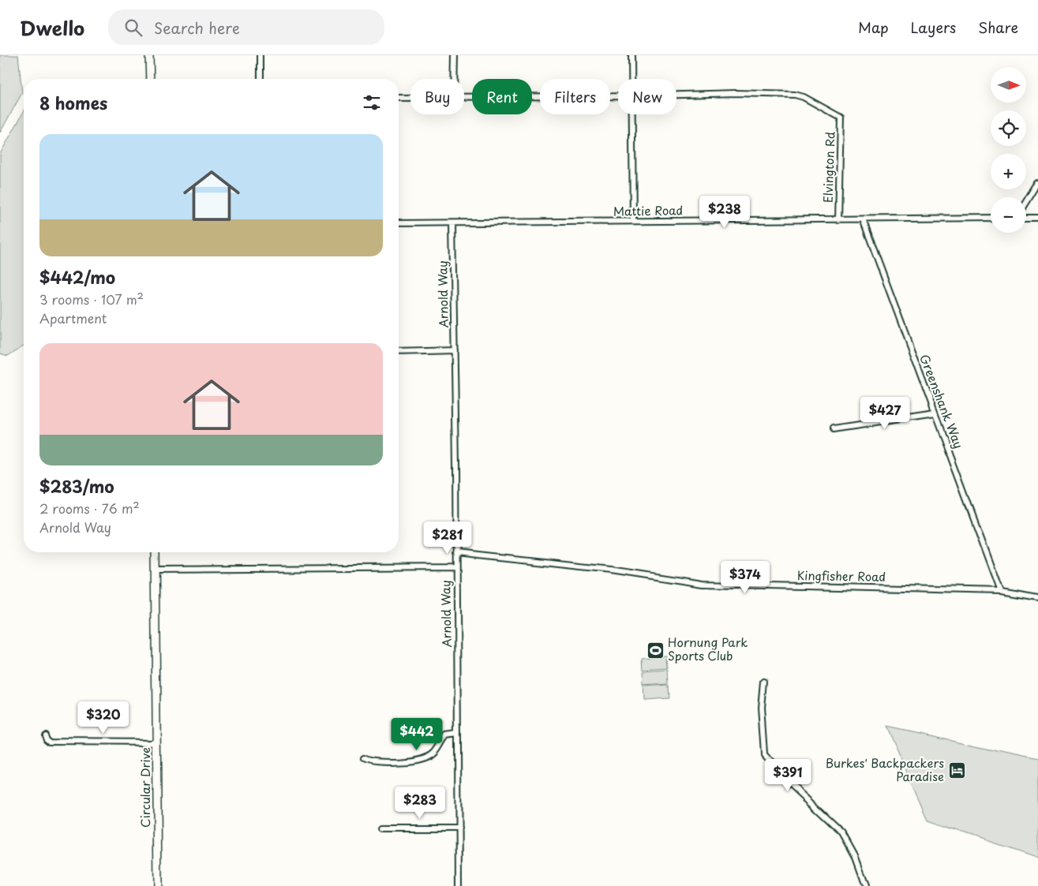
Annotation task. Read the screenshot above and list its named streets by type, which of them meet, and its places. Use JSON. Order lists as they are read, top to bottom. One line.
{"streets":{"street":["Elvington Rd","Mattie Road","Arnold Way","Greenshank Way","Kingfisher Road","Circular Drive"]},"crossings":[["Elvington Rd","Mattie Road"],["Mattie Road","Arnold Way"],["Mattie Road","Greenshank Way"],["Arnold Way","Kingfisher Road"],["Greenshank Way","Kingfisher Road"]],"places":{"sports":["Hornung Park Sports Club"],"hotel":["Burkes' Backpackers Paradise"]},"north":"right","page":{"header":"Dwello","search":"Search here","nav":["Map","Layers","Share"],"map_buttons":["+","−"],"chip":["Buy","Rent","Filters","New"],"heading":"8 homes","list":[{"name":"$442/mo","note":"3 rooms · 107 m² · Apartment"},{"name":"$283/mo","note":"2 rooms · 76 m² · Arnold Way"}],"price":["$238","$427","$281","$374","$320","$442","$391","$283"]}}
